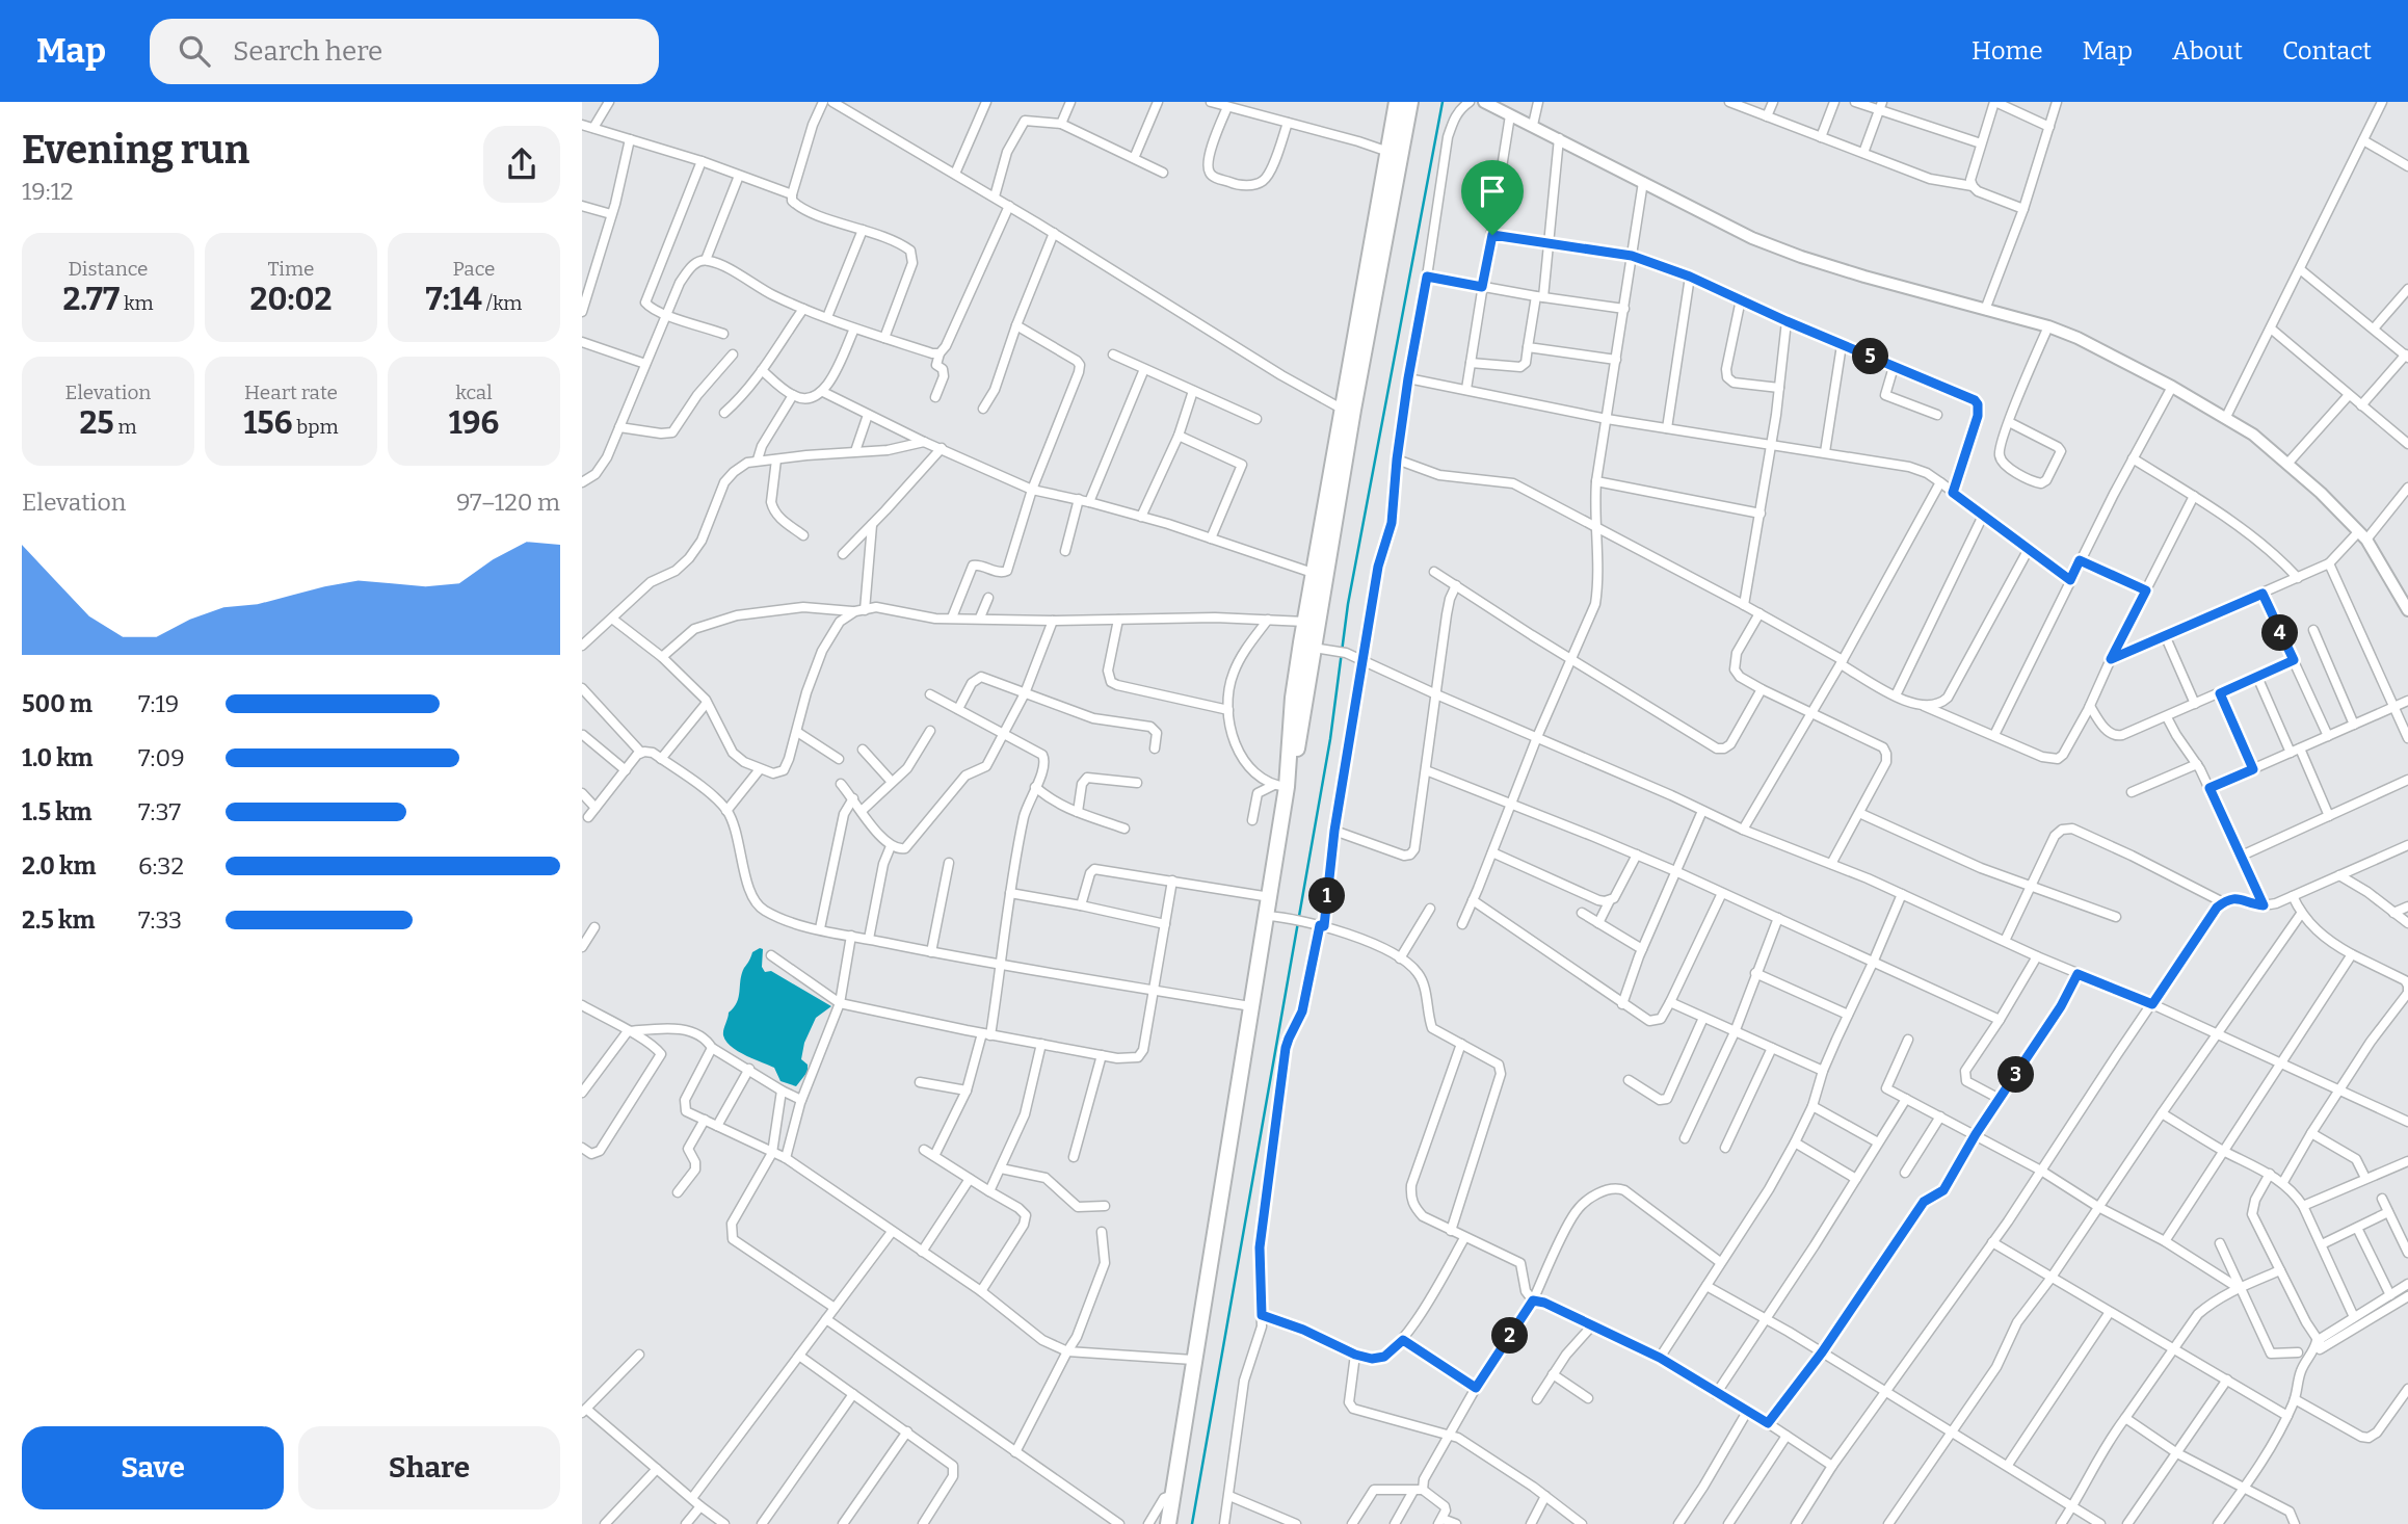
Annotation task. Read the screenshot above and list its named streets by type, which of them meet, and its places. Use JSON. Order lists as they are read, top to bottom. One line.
{"page":{"header":"Map","search":"Search here","nav":["Home","Map","About","Contact"],"heading":["Evening run","19:12"],"stats":[["Distance","2.77 km"],["Time","20:02"],["Pace","7:14 /km"],["Elevation","25 m"],["Heart rate","156 bpm"],["kcal","196"]],"pins":["5","4","1","3","2"],"chart":["Elevation","97–120 m"],"list":[{"name":"500 m","note":"7:19"},{"name":"1.0 km","note":"7:09"},{"name":"1.5 km","note":"7:37"},{"name":"2.0 km","note":"6:32"},{"name":"2.5 km","note":"7:33"}],"buttons":["Save","Share"]}}
